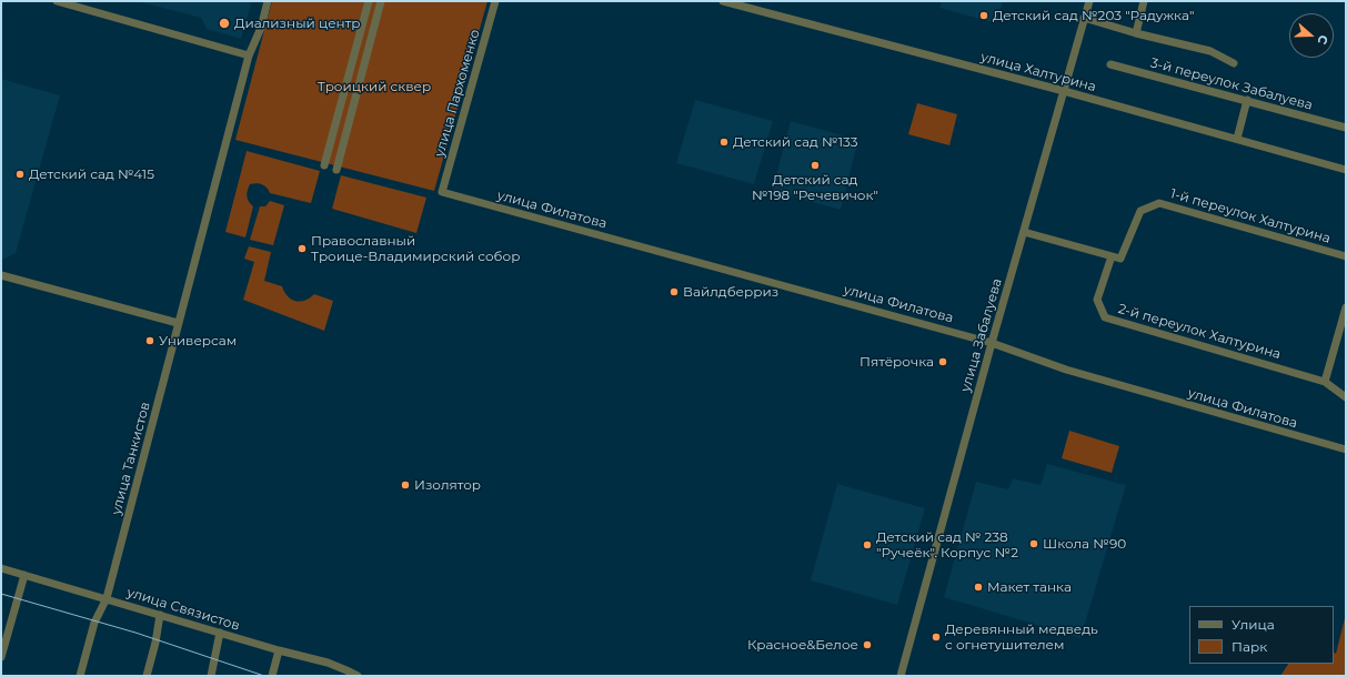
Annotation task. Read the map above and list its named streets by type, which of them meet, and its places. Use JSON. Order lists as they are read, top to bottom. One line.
{"streets":{"street":["улица Халтурина","3-й переулок Забалуева","улица Пархоменко","улица Филатова","1-й переулок Халтурина","2-й переулок Халтурина","улица Забалуева","улица Танкистов","улица Связистов"]},"crossings":[["улица Халтурина","улица Забалуева"],["улица Пархоменко","улица Филатова"],["улица Филатова","улица Забалуева"],["1-й переулок Халтурина","2-й переулок Халтурина"],["улица Танкистов","улица Связистов"]],"parks":["Троицкий сквер"],"places":["Детский сад №203 \"Радужка\"","Диализный центр","Детский сад №133","Детский сад №198 \"Речевичок\"","Детский сад №415","Православный Троице-Владимирский собор","Вайлдберриз","Универсам","Пятёрочка","Изолятор","Школа №90","Детский сад № 238 \"Ручеёк\". Корпус №2","Макет танка","Деревянный медведь с огнетушителем","Красное&Белое"],"legend":["Улица","Парк"],"north":"right"}
